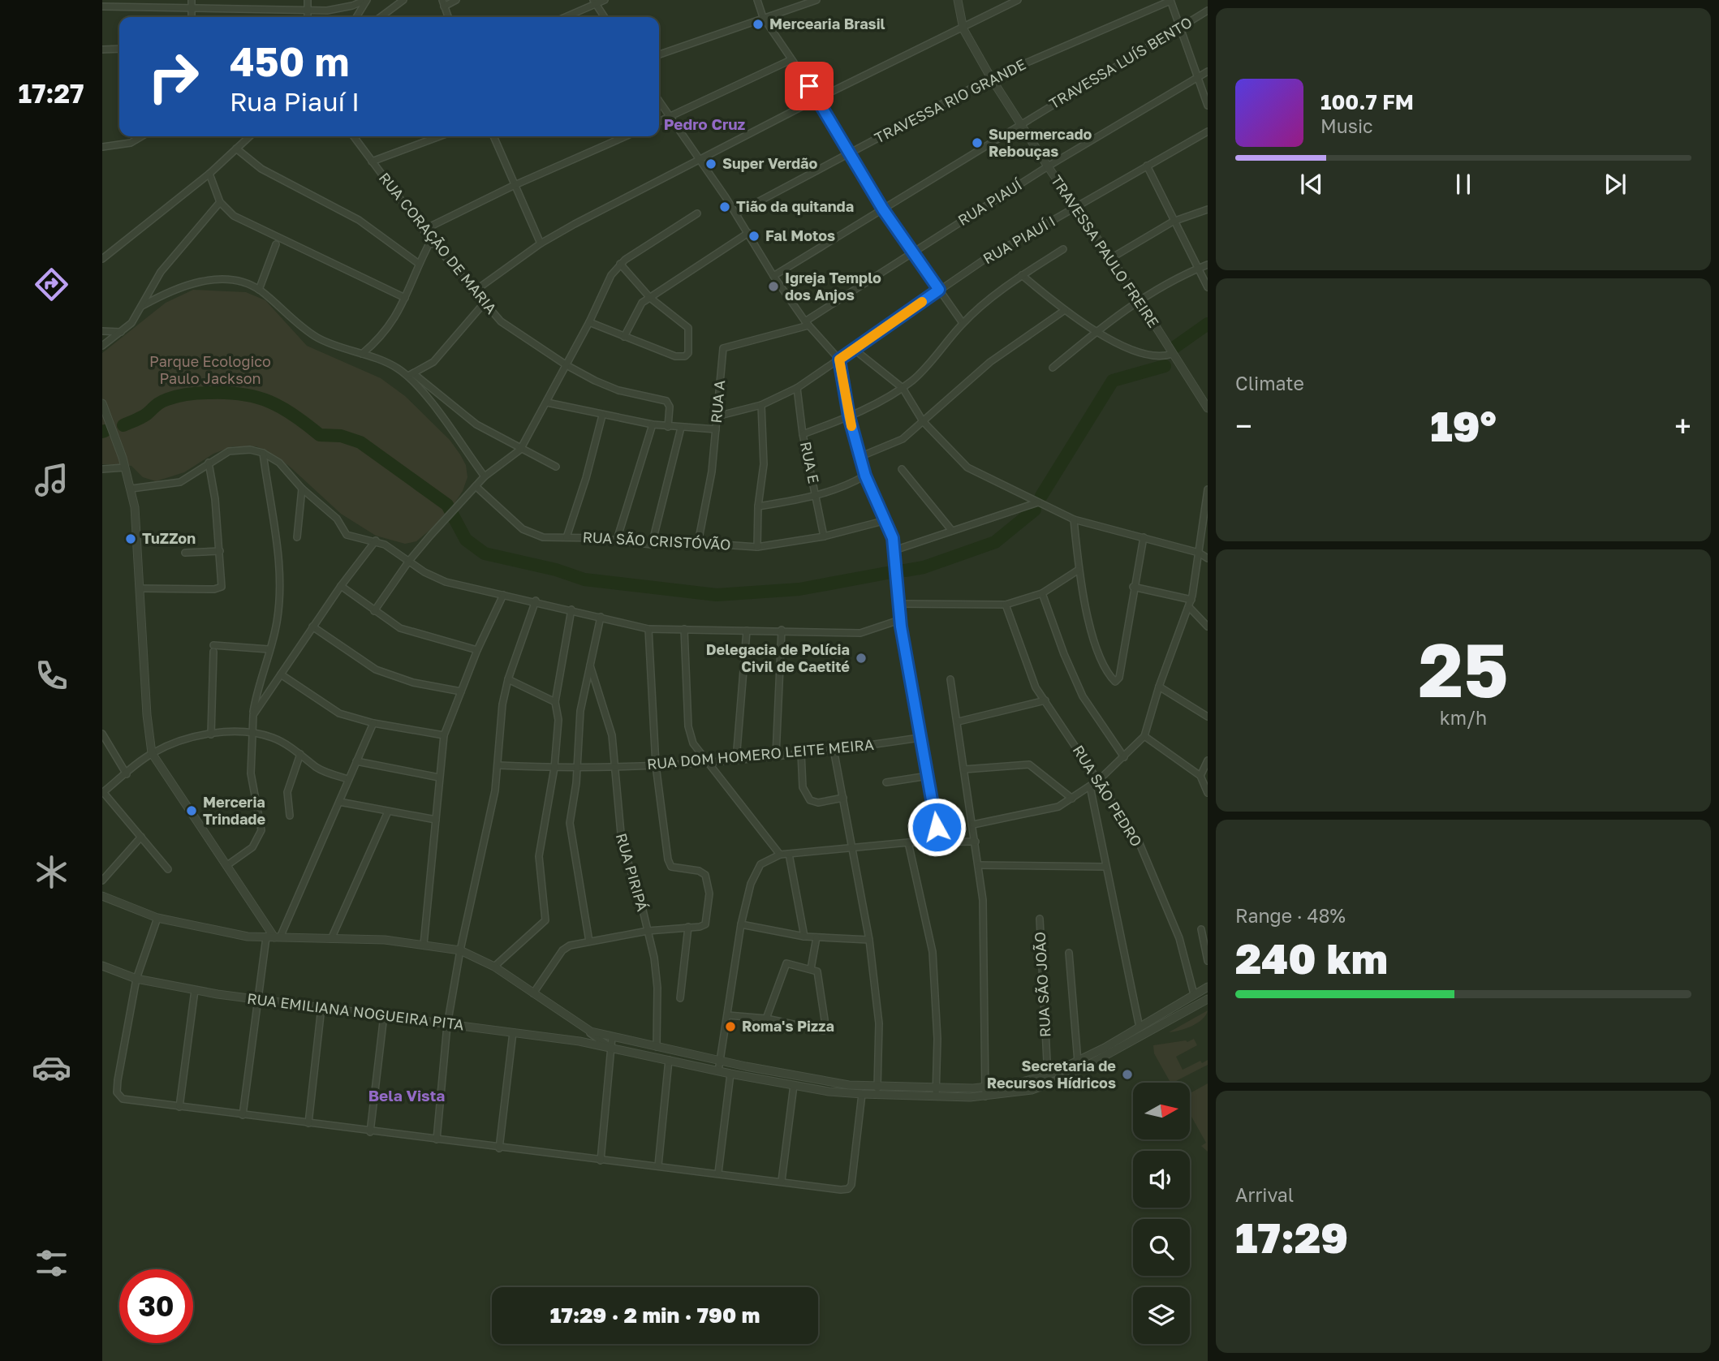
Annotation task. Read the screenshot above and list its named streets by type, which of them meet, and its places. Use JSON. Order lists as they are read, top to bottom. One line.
{"streets":{"street":["TRAVESSA LUÍS BENTO","TRAVESSA RIO GRANDE","RUA PIAUÍ","RUA PIAUÍ I","RUA CORAÇÃO DE MARIA","TRAVESSA PAULO FREIRE","RUA A","RUA E","RUA SÃO CRISTÓVÃO","RUA DOM HOMERO LEITE MEIRA","RUA SÃO PEDRO","RUA PIRIPÁ","RUA SÃO JOÃO","RUA EMILIANA NOGUEIRA PITA"]},"crossings":[["TRAVESSA LUÍS BENTO","TRAVESSA PAULO FREIRE"],["TRAVESSA RIO GRANDE","TRAVESSA PAULO FREIRE"],["RUA PIAUÍ","TRAVESSA PAULO FREIRE"],["RUA PIAUÍ","RUA A"],["RUA PIAUÍ I","TRAVESSA PAULO FREIRE"],["RUA PIAUÍ I","RUA A"],["RUA PIAUÍ I","RUA E"],["RUA A","RUA SÃO CRISTÓVÃO"],["RUA E","RUA SÃO CRISTÓVÃO"],["RUA DOM HOMERO LEITE MEIRA","RUA PIRIPÁ"]],"districts":["Pedro Cruz","Bela Vista"],"parks":["Parque Ecologico Paulo Jackson"],"places":["Mercearia Brasil","Supermercado Rebouças","Super Verdão","Tião da quitanda","Fal Motos","Igreja Templo dos Anjos","TuZZon","Delegacia de Polícia Civil de Caetité","Merceria Trindade","Roma's Pizza","Secretaria de Recursos Hídricos"],"north":"right","page":{"tabs":"17:27","turn":["450 m","Rua Piauí I"],"song":["100.7 FM","Music"],"tile":["Climate",["25","km/h"],["Range · 48%","240 km"],["Arrival","17:29"]],"heat":["−","19°","+"],"limit":"30","trip":"17:29 · 2 min · 790 m"}}
